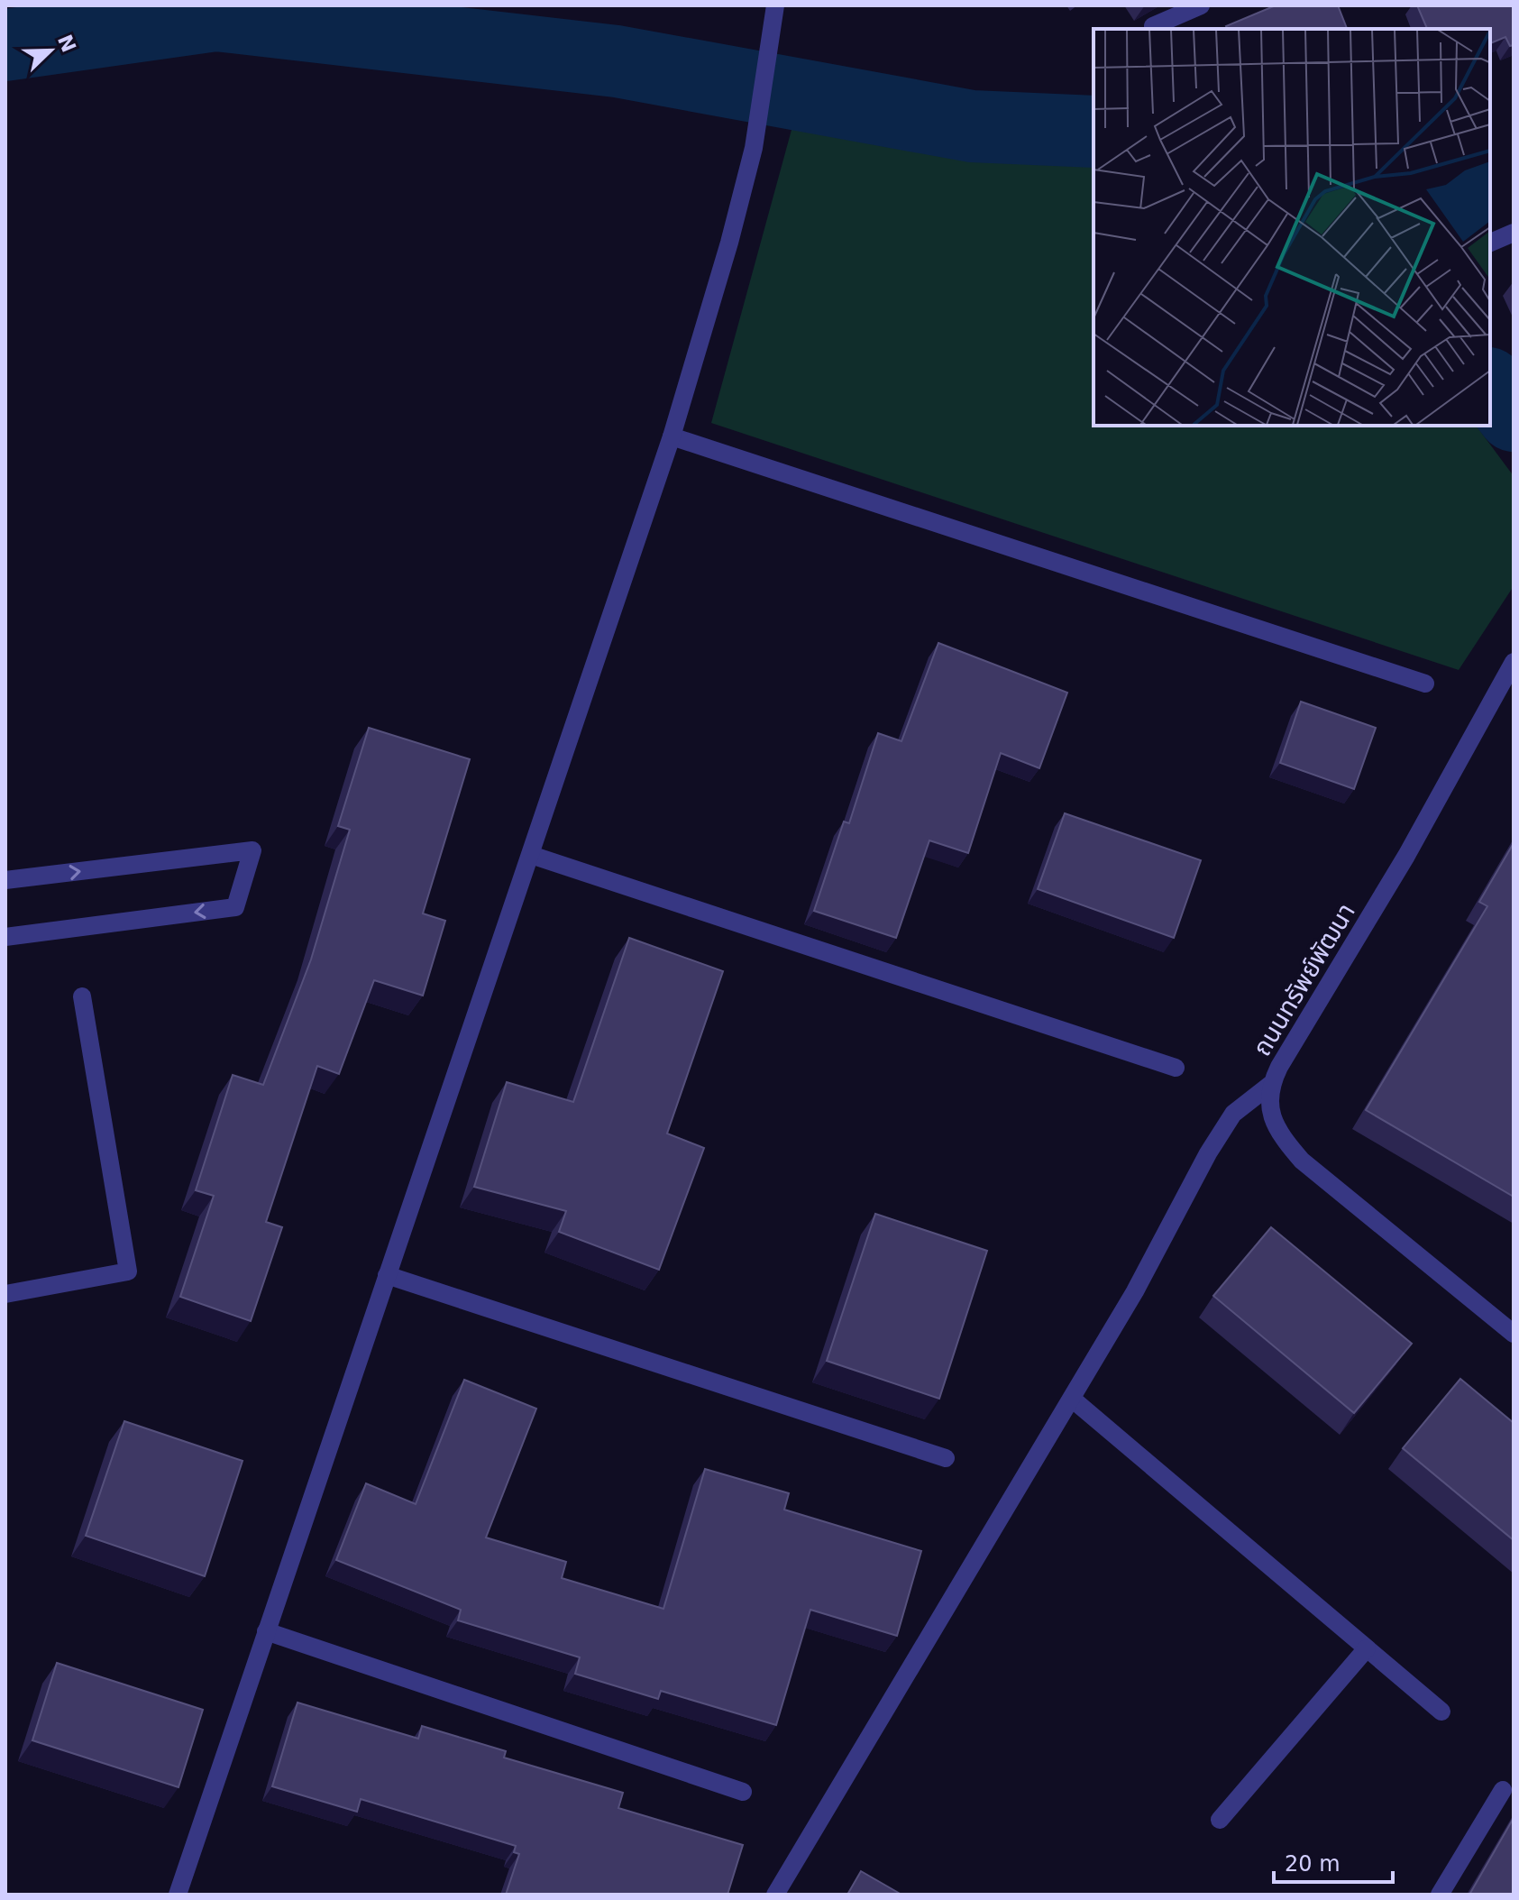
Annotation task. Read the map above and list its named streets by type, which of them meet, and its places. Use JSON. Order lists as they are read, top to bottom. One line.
{"streets":{"street":["ถนนทรัพย์พัฒนา"]},"scale_bar":"20 m","north":"top right"}
